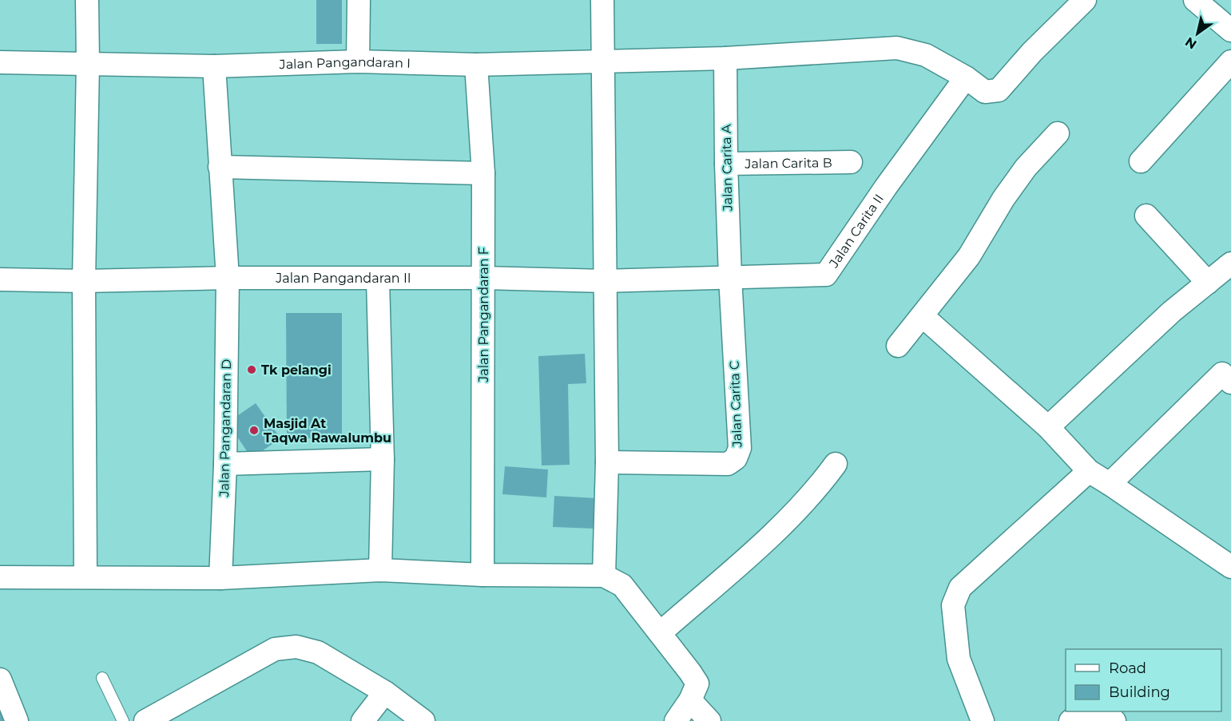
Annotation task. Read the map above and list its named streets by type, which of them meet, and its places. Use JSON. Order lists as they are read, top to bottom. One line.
{"streets":{"street":["Jalan Pangandaran I","Jalan Carita B","Jalan Carita A","Jalan Carita II","Jalan Pangandaran II","Jalan Pangandaran F","Jalan Carita C","Jalan Pangandaran D"]},"crossings":[["Jalan Pangandaran I","Jalan Carita A"],["Jalan Pangandaran I","Jalan Carita II"],["Jalan Pangandaran I","Jalan Pangandaran F"],["Jalan Pangandaran I","Jalan Pangandaran D"],["Jalan Carita B","Jalan Carita A"],["Jalan Carita A","Jalan Carita II"],["Jalan Carita A","Jalan Carita C"],["Jalan Carita II","Jalan Pangandaran II"],["Jalan Carita II","Jalan Carita C"],["Jalan Pangandaran II","Jalan Pangandaran F"],["Jalan Pangandaran II","Jalan Pangandaran D"]],"places":["Tk pelangi","Masjid At Taqwa Rawalumbu"],"legend":["Road","Building"],"north":"bottom left"}
